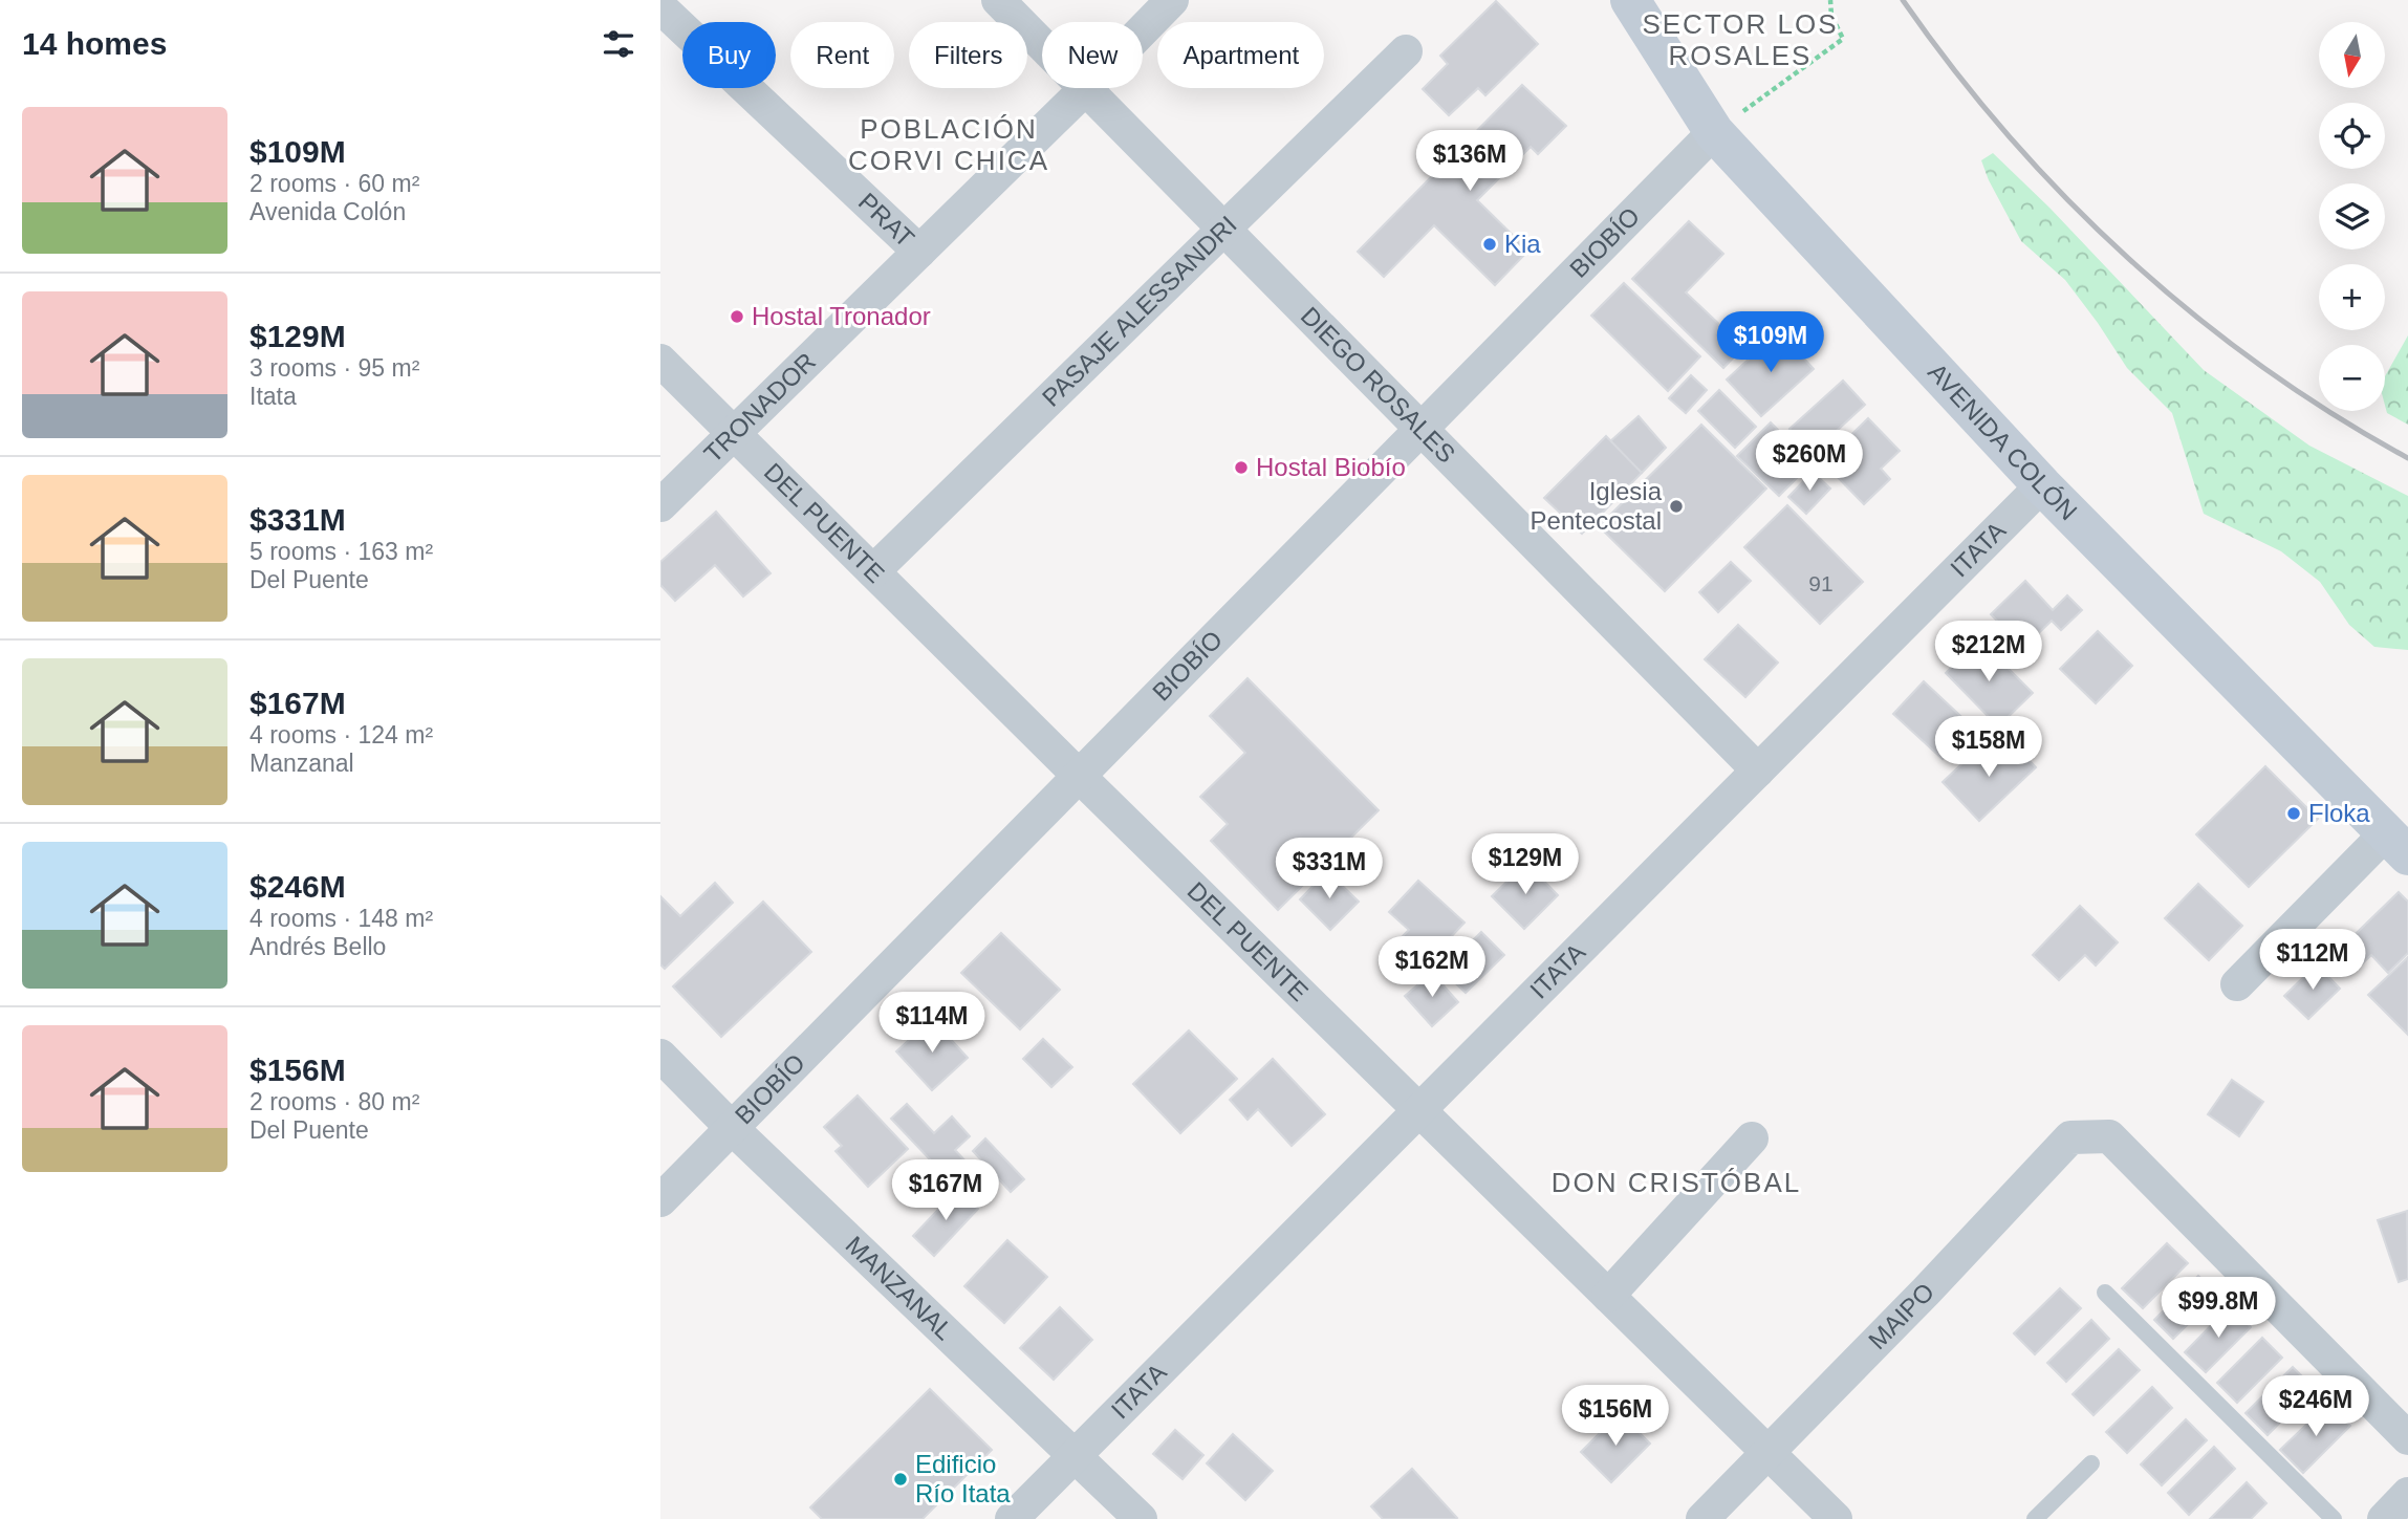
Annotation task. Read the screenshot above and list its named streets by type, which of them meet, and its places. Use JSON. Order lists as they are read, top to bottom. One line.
{"streets":{"main road":["AVENIDA COLÓN"],"street":["PRAT","BIOBÍO","PASAJE ALESSANDRI","DIEGO ROSALES","TRONADOR","DEL PUENTE","ITATA","MANZANAL","MAIPO"]},"crossings":[["PRAT","TRONADOR"],["BIOBÍO","DIEGO ROSALES"],["BIOBÍO","AVENIDA COLÓN"],["BIOBÍO","DEL PUENTE"],["BIOBÍO","MANZANAL"],["PASAJE ALESSANDRI","DIEGO ROSALES"],["PASAJE ALESSANDRI","DEL PUENTE"],["DIEGO ROSALES","TRONADOR"],["DIEGO ROSALES","ITATA"],["TRONADOR","DEL PUENTE"],["AVENIDA COLÓN","ITATA"],["DEL PUENTE","ITATA"],["DEL PUENTE","MAIPO"],["ITATA","MANZANAL"]],"districts":["SECTOR LOS ROSALES","POBLACIÓN CORVI CHICA","DON CRISTÓBAL"],"places":["Kia","Hostal Tronador","Hostal Biobío","Iglesia Pentecostal","Floka","Edificio Río Itata"],"house_numbers":["91"],"north":"bottom","page":{"heading":"14 homes","map_buttons":["+","−"],"chip":["Buy","Rent","Filters","New","Apartment"],"list":[{"name":"$109M","note":"2 rooms · 60 m² · Avenida Colón"},{"name":"$129M","note":"3 rooms · 95 m² · Itata"},{"name":"$331M","note":"5 rooms · 163 m² · Del Puente"},{"name":"$167M","note":"4 rooms · 124 m² · Manzanal"},{"name":"$246M","note":"4 rooms · 148 m² · Andrés Bello"},{"name":"$156M","note":"2 rooms · 80 m² · Del Puente"}],"price":["$136M","$109M","$260M","$212M","$158M","$129M","$331M","$112M","$162M","$114M","$167M","$99.8M","$246M","$156M"]}}
